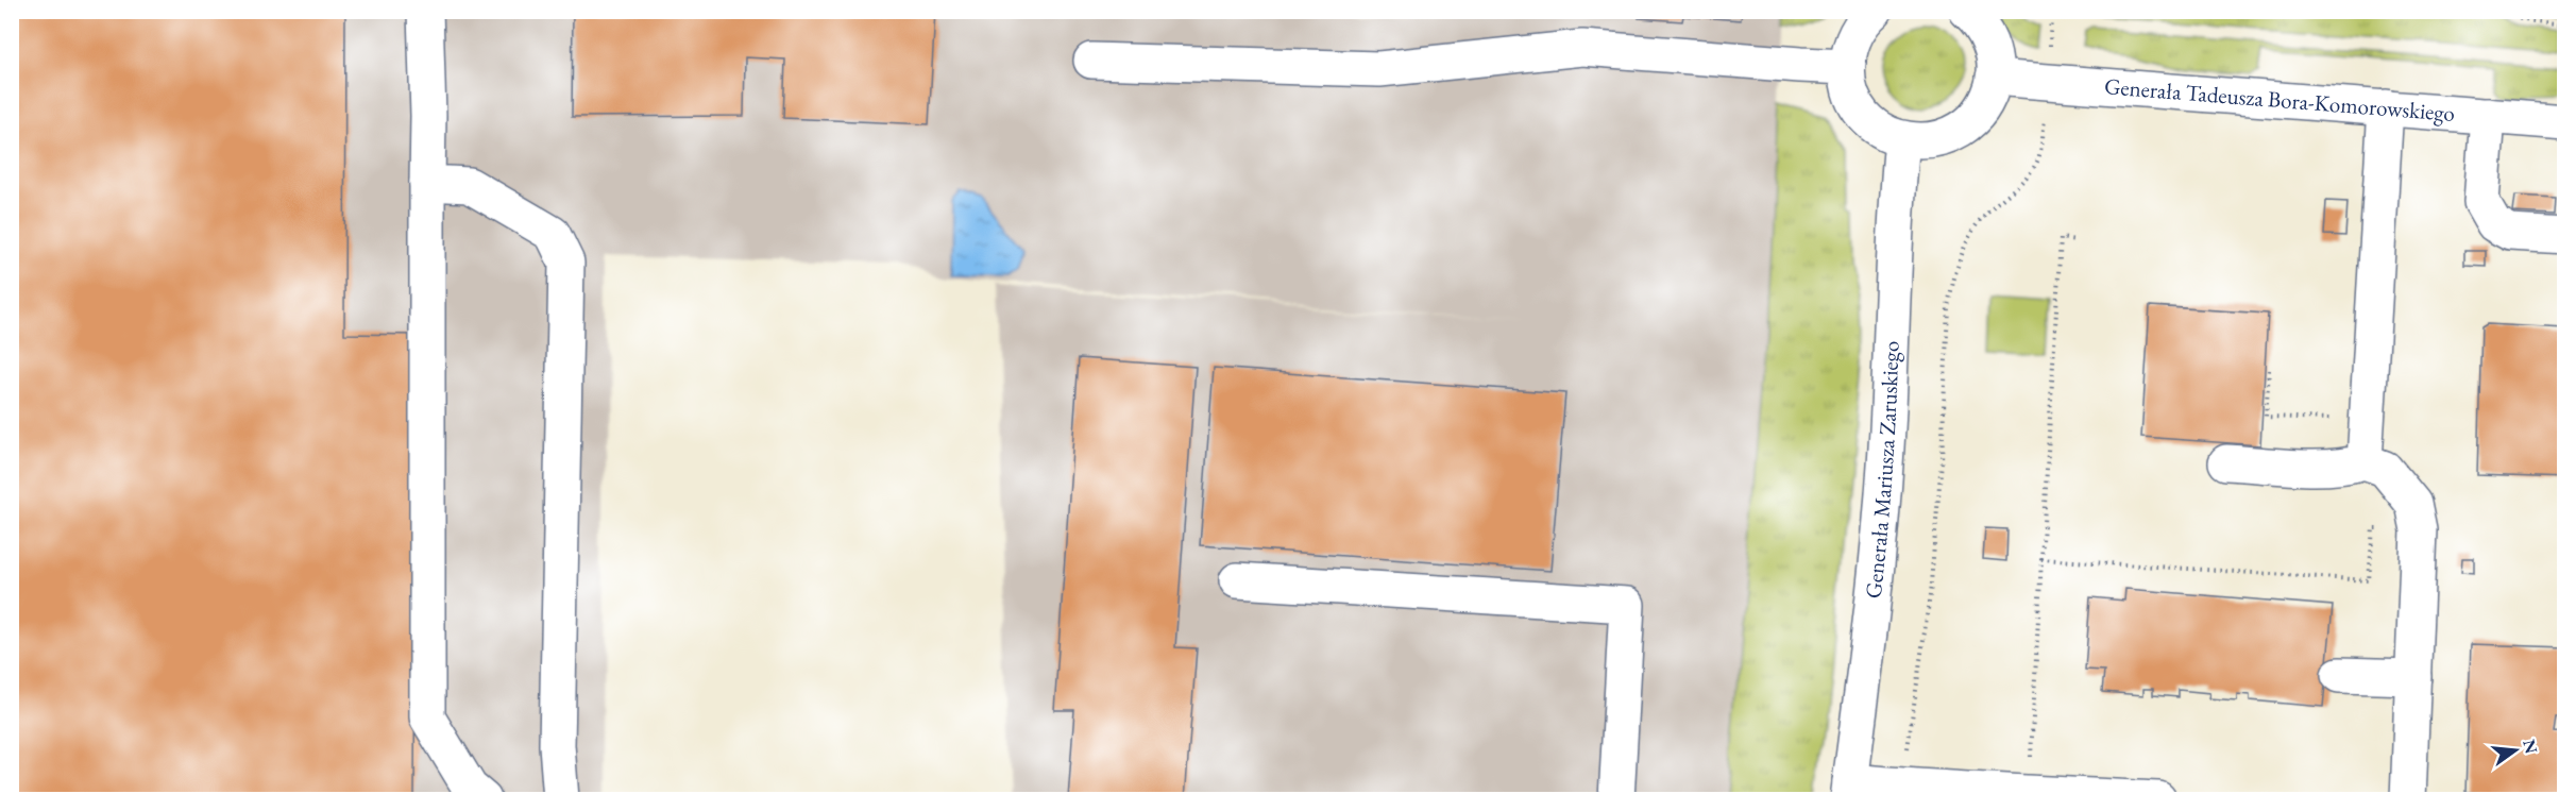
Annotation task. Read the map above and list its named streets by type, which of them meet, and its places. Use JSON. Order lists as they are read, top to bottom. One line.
{"streets":{"street":["Generała Tadeusza Bora-Komorowskiego","Generała Mariusza Zaruskiego"]},"north":"right"}
